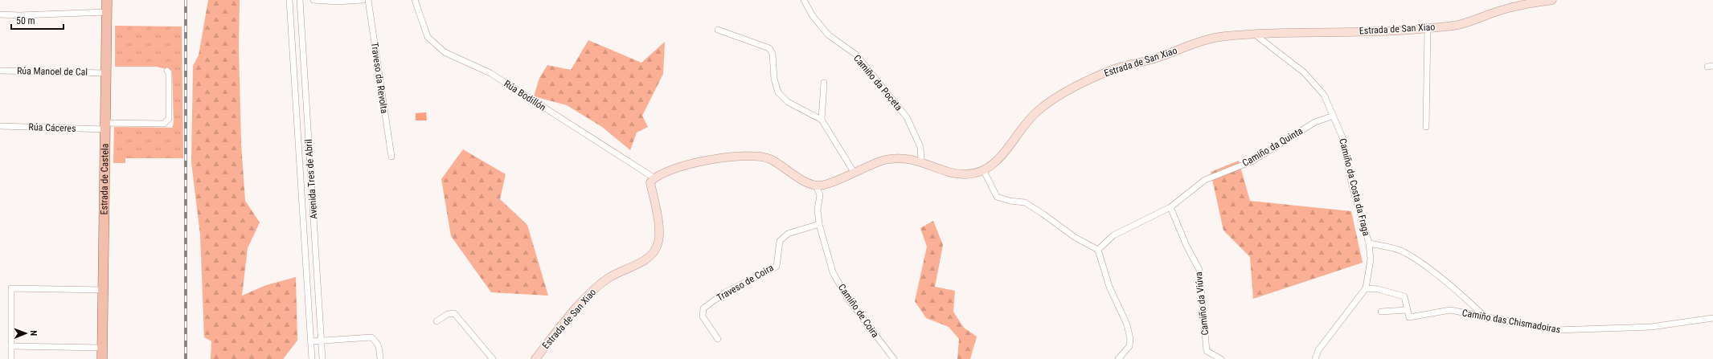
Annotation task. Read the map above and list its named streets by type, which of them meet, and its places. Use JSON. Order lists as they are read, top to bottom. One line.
{"streets":{"main road":["Estrada de Castela"],"street":["Estrada de San Xiao","Rúa Manoel de Cal","Traveso da Revolta","Camiño da Poceta","Rúa Bodillón","Rúa Cáceres","Camiño da Quinta","Avenida Tres de Abril","Camiño da Costa da Fraga","Traveso de Coira","Camiño da Viúva","Camiño de Coira","Camiño das Chismadoiras"]},"crossings":[["Estrada de San Xiao","Camiño da Poceta"],["Estrada de San Xiao","Rúa Bodillón"],["Estrada de San Xiao","Camiño da Costa da Fraga"],["Estrada de San Xiao","Camiño de Coira"],["Rúa Manoel de Cal","Estrada de Castela"],["Rúa Cáceres","Estrada de Castela"],["Camiño da Quinta","Camiño da Costa da Fraga"],["Camiño da Quinta","Camiño da Viúva"],["Traveso de Coira","Camiño de Coira"]],"scale_bar":"50 m","north":"right"}
